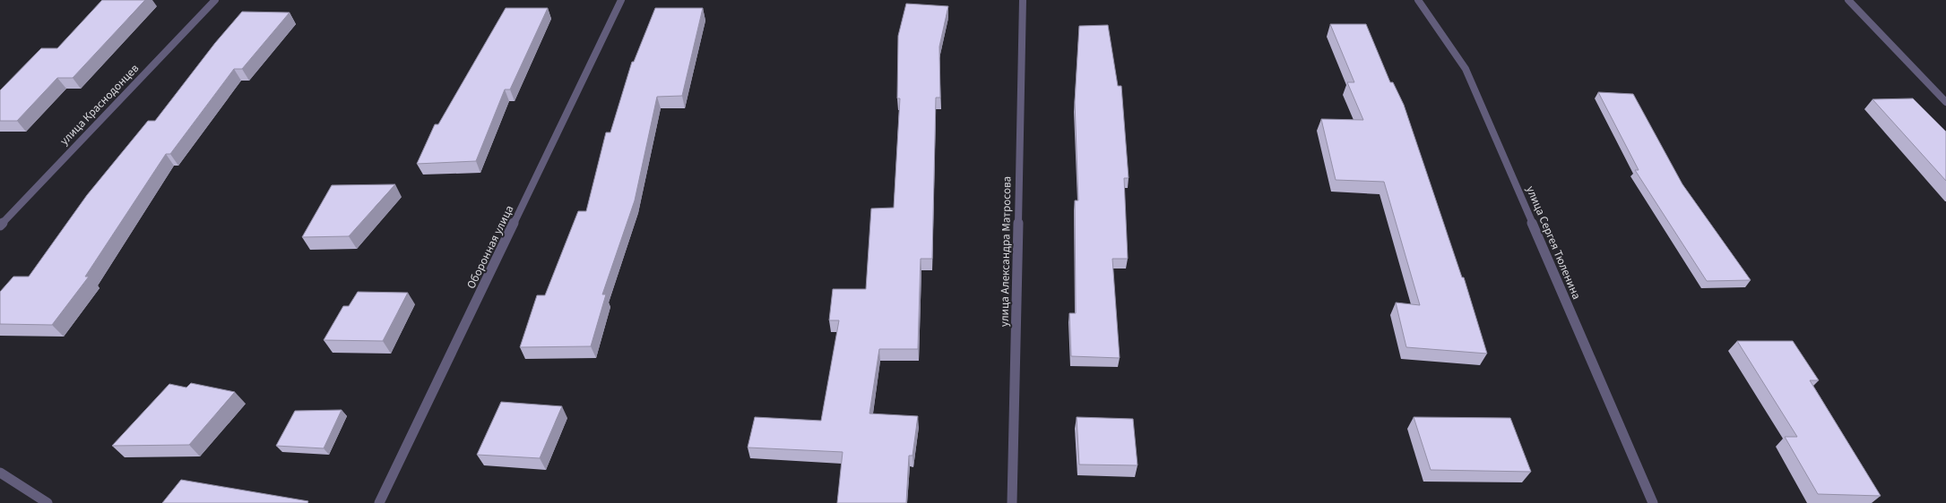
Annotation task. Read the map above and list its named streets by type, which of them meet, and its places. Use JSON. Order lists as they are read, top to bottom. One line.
{"streets":{"street":["улица Краснодонцев","улица Сергея Тюленина","Оборонная улица","улица Александра Матросова"]}}
